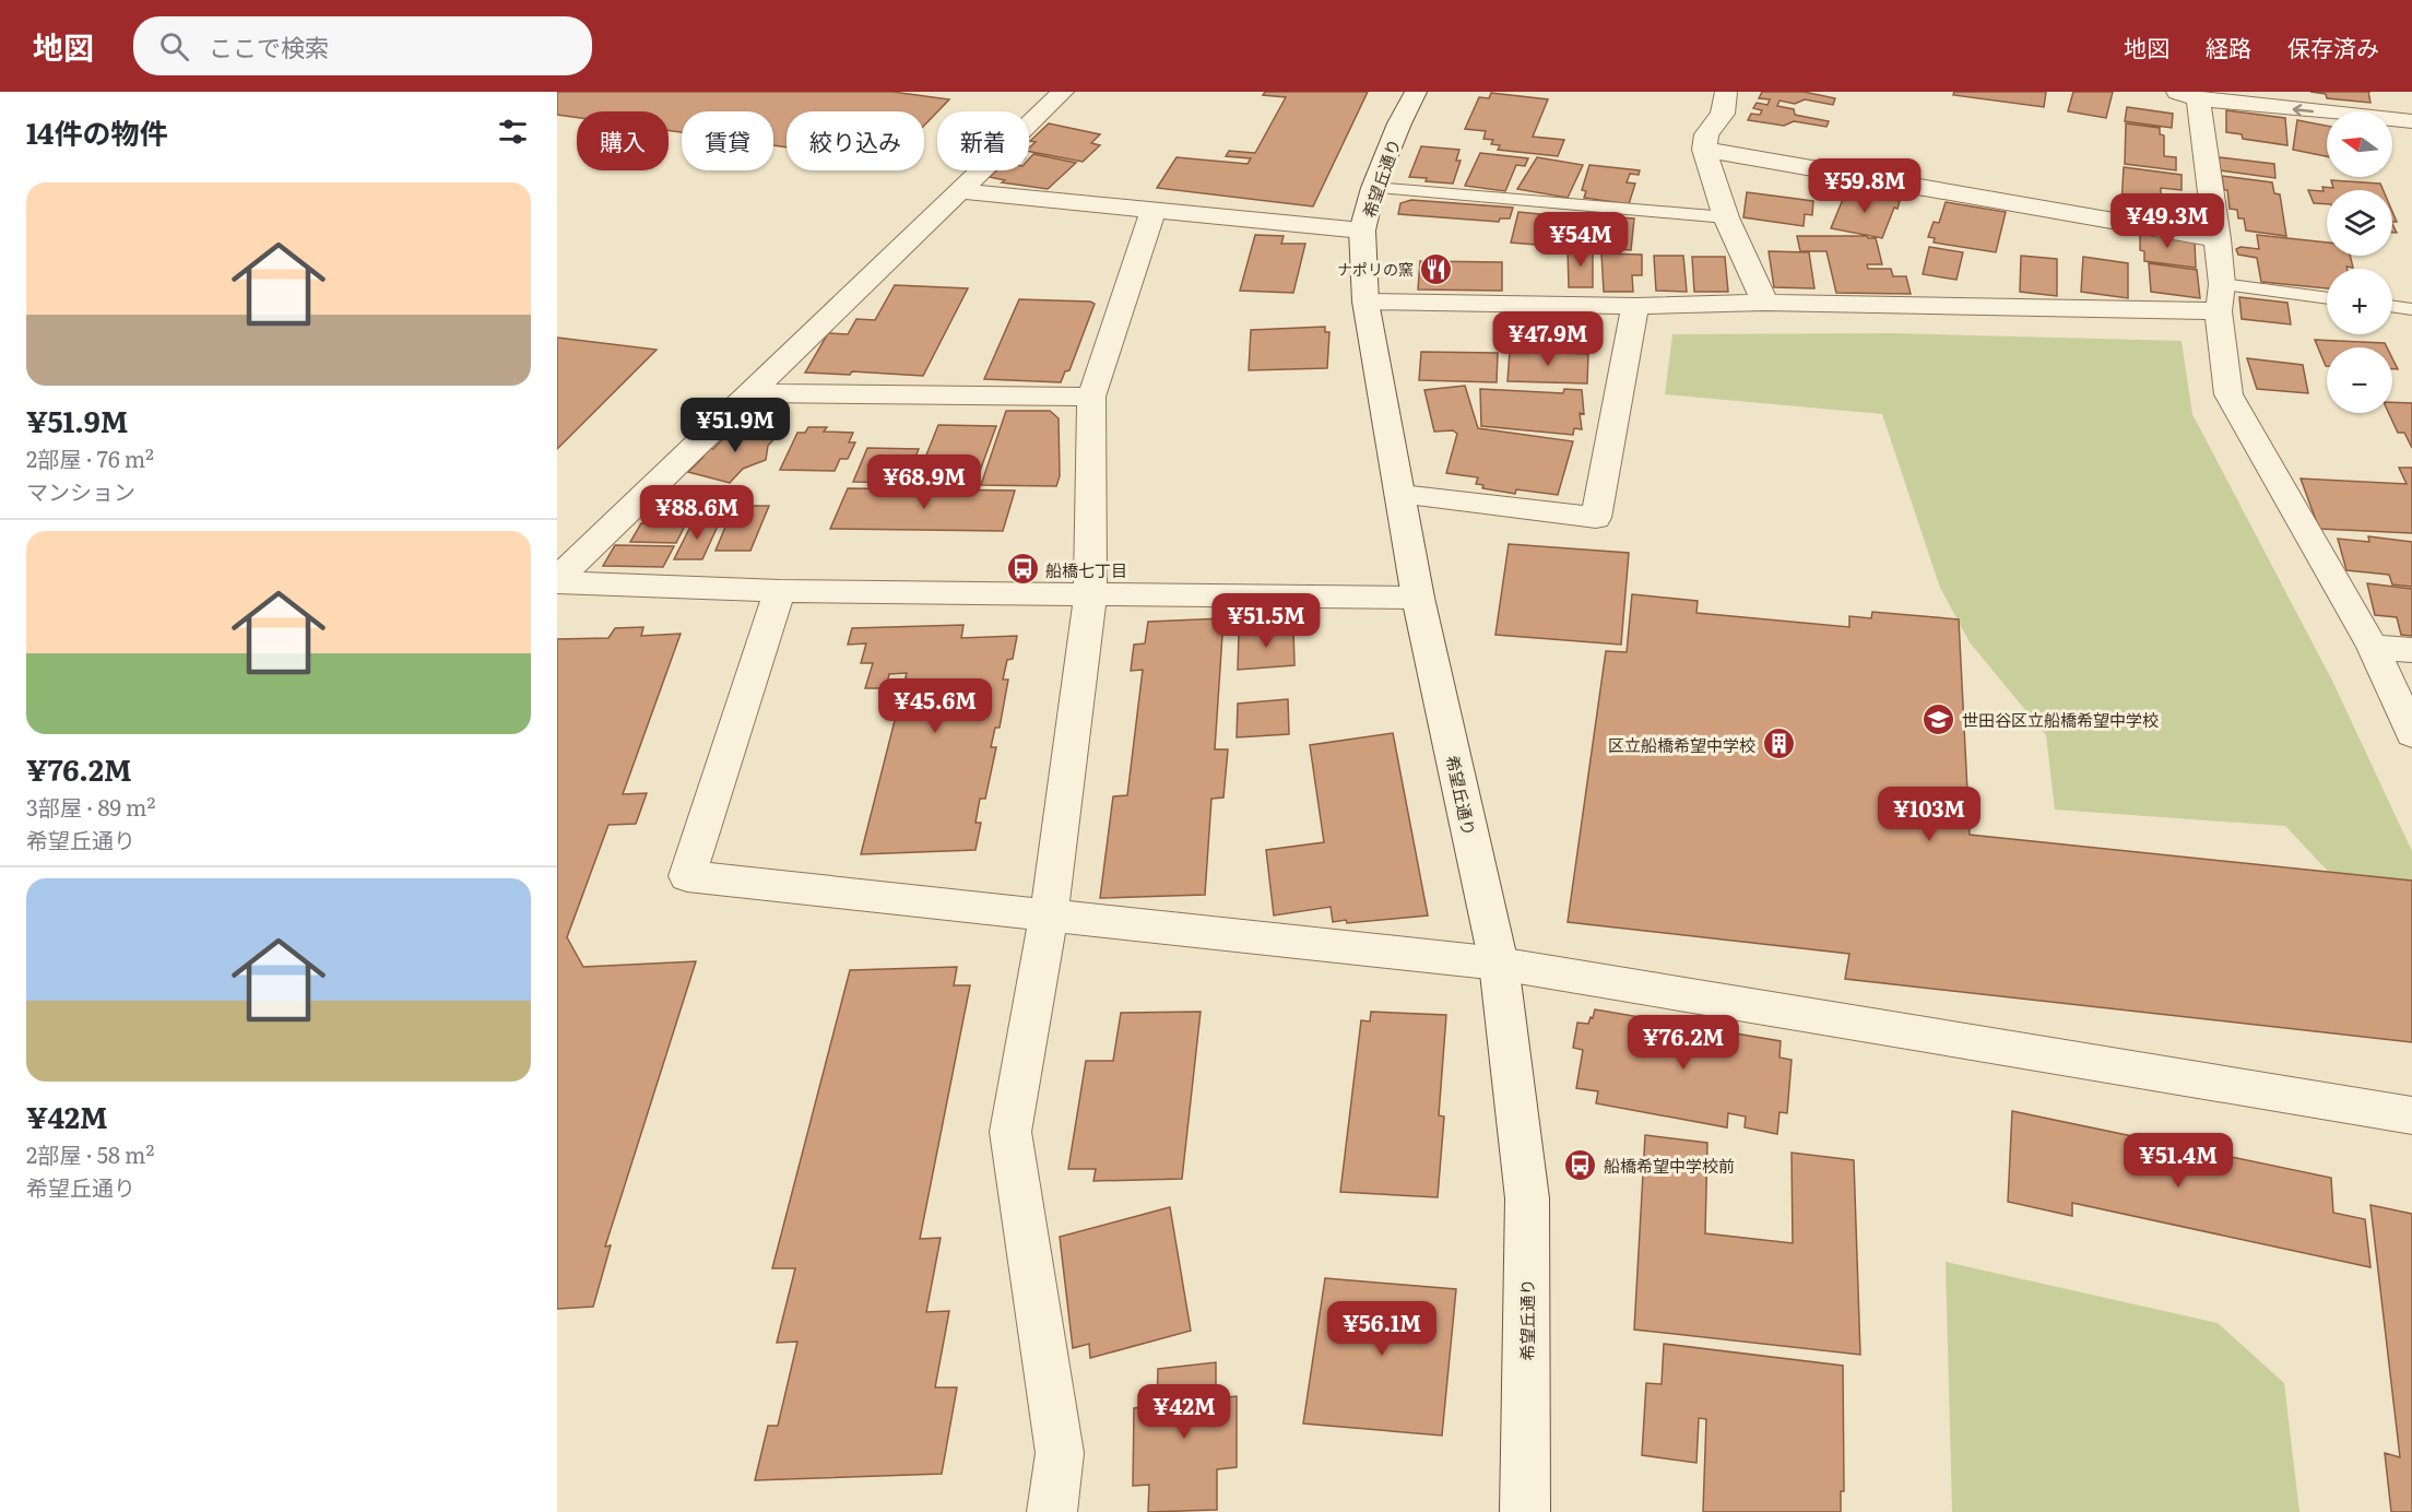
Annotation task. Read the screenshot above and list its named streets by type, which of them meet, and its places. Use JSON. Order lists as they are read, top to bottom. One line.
{"streets":{"street":["希望丘通り"]},"places":{"restaurant":["ナポリの窯"],"bus stop":["船橋七丁目","船橋希望中学校前"],"school or university":["世田谷区立船橋希望中学校"],"building":["区立船橋希望中学校"]},"north":"left","page":{"header":"地図","search":"ここで検索","nav":["地図","経路","保存済み"],"heading":"14件の物件","map_buttons":["+","−"],"chip":["購入","賃貸","絞り込み","新着"],"price":["¥59.8M","¥49.3M","¥54M","¥47.9M","¥51.9M","¥68.9M","¥88.6M","¥51.5M","¥45.6M","¥103M","¥76.2M","¥51.4M","¥56.1M","¥42M"],"list":[{"name":"¥51.9M","note":"2部屋 · 76 m² · マンション"},{"name":"¥76.2M","note":"3部屋 · 89 m² · 希望丘通り"},{"name":"¥42M","note":"2部屋 · 58 m² · 希望丘通り"}]}}
